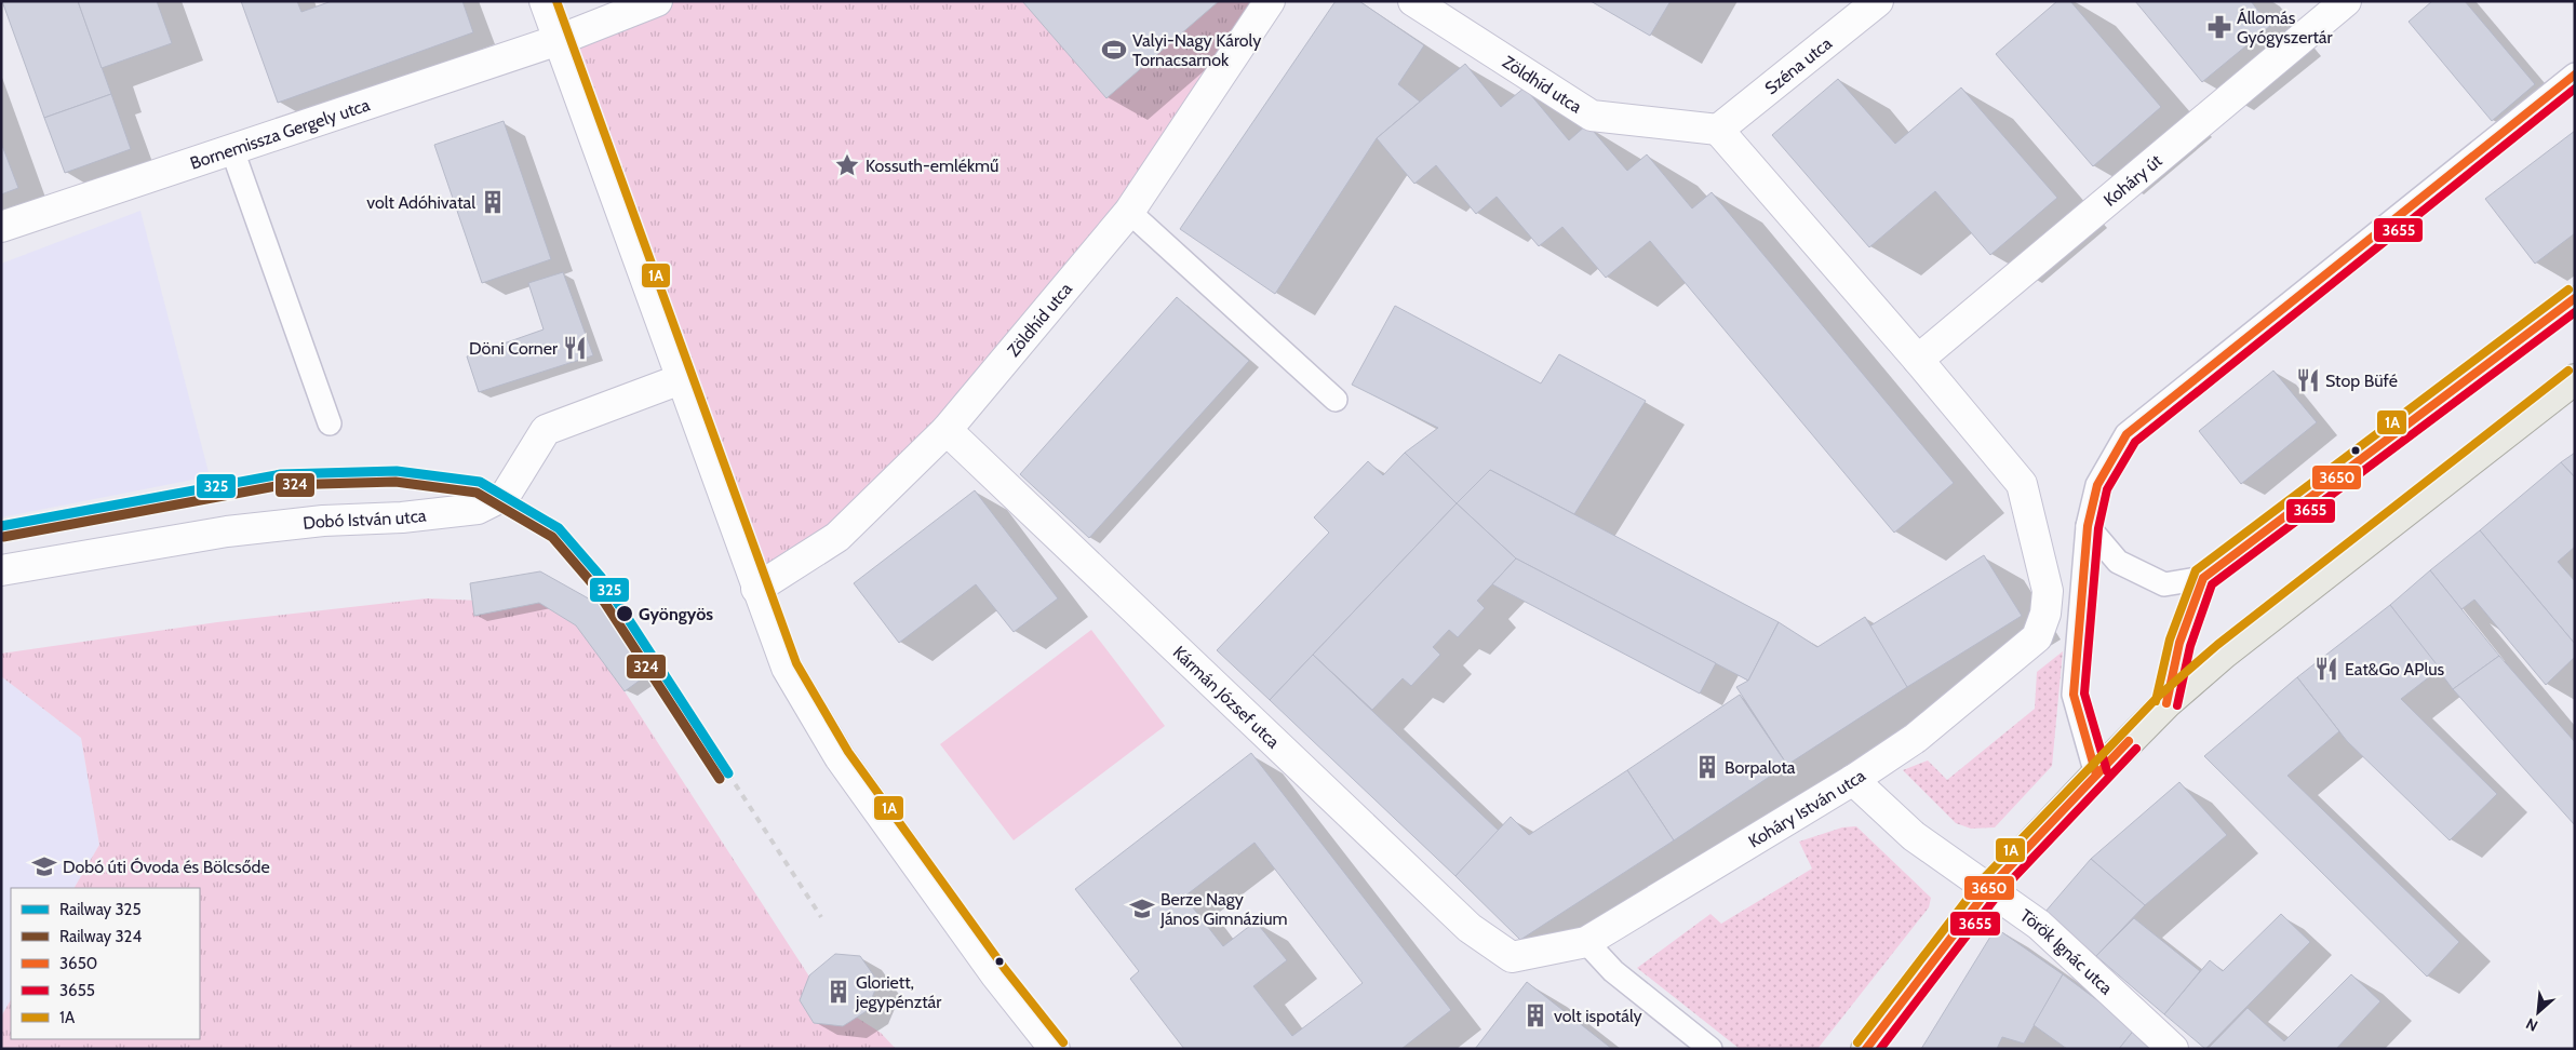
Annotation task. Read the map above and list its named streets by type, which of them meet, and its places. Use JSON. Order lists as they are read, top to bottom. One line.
{"streets":{"street":["Széna utca","Zöldhíd utca","Bornemissza Gergely utca","Koháry út","Dobó István utca","Kármán József utca","Koháry István utca","Török Ignác utca"]},"crossings":[["Széna utca","Zöldhíd utca"],["Zöldhíd utca","Kármán József utca"],["Koháry út","Koháry István utca"],["Kármán József utca","Koháry István utca"],["Koháry István utca","Török Ignác utca"]],"places":{"pharmacy":["Állomás Gyógyszertár"],"sports":["Valyi-Nagy Károly Tornacsarnok"],"place":["Kossuth-emlékmű"],"building":["volt Adóhivatal","Borpalota","Gloriett, jegypénztár","volt ispotály"],"restaurant":["Döni Corner","Stop Büfé","Eat&Go APlus"],"other":["Gyöngyös"],"school or university":["Dobó úti Óvoda és Bölcsőde","Berze Nagy János Gimnázium"]},"lines":["transit line 1A","transit line 3650","transit line 3655","rail line 325","rail line 324"],"legend":["Railway 325","Railway 324","3650","3655","1A"],"north":"bottom left"}
